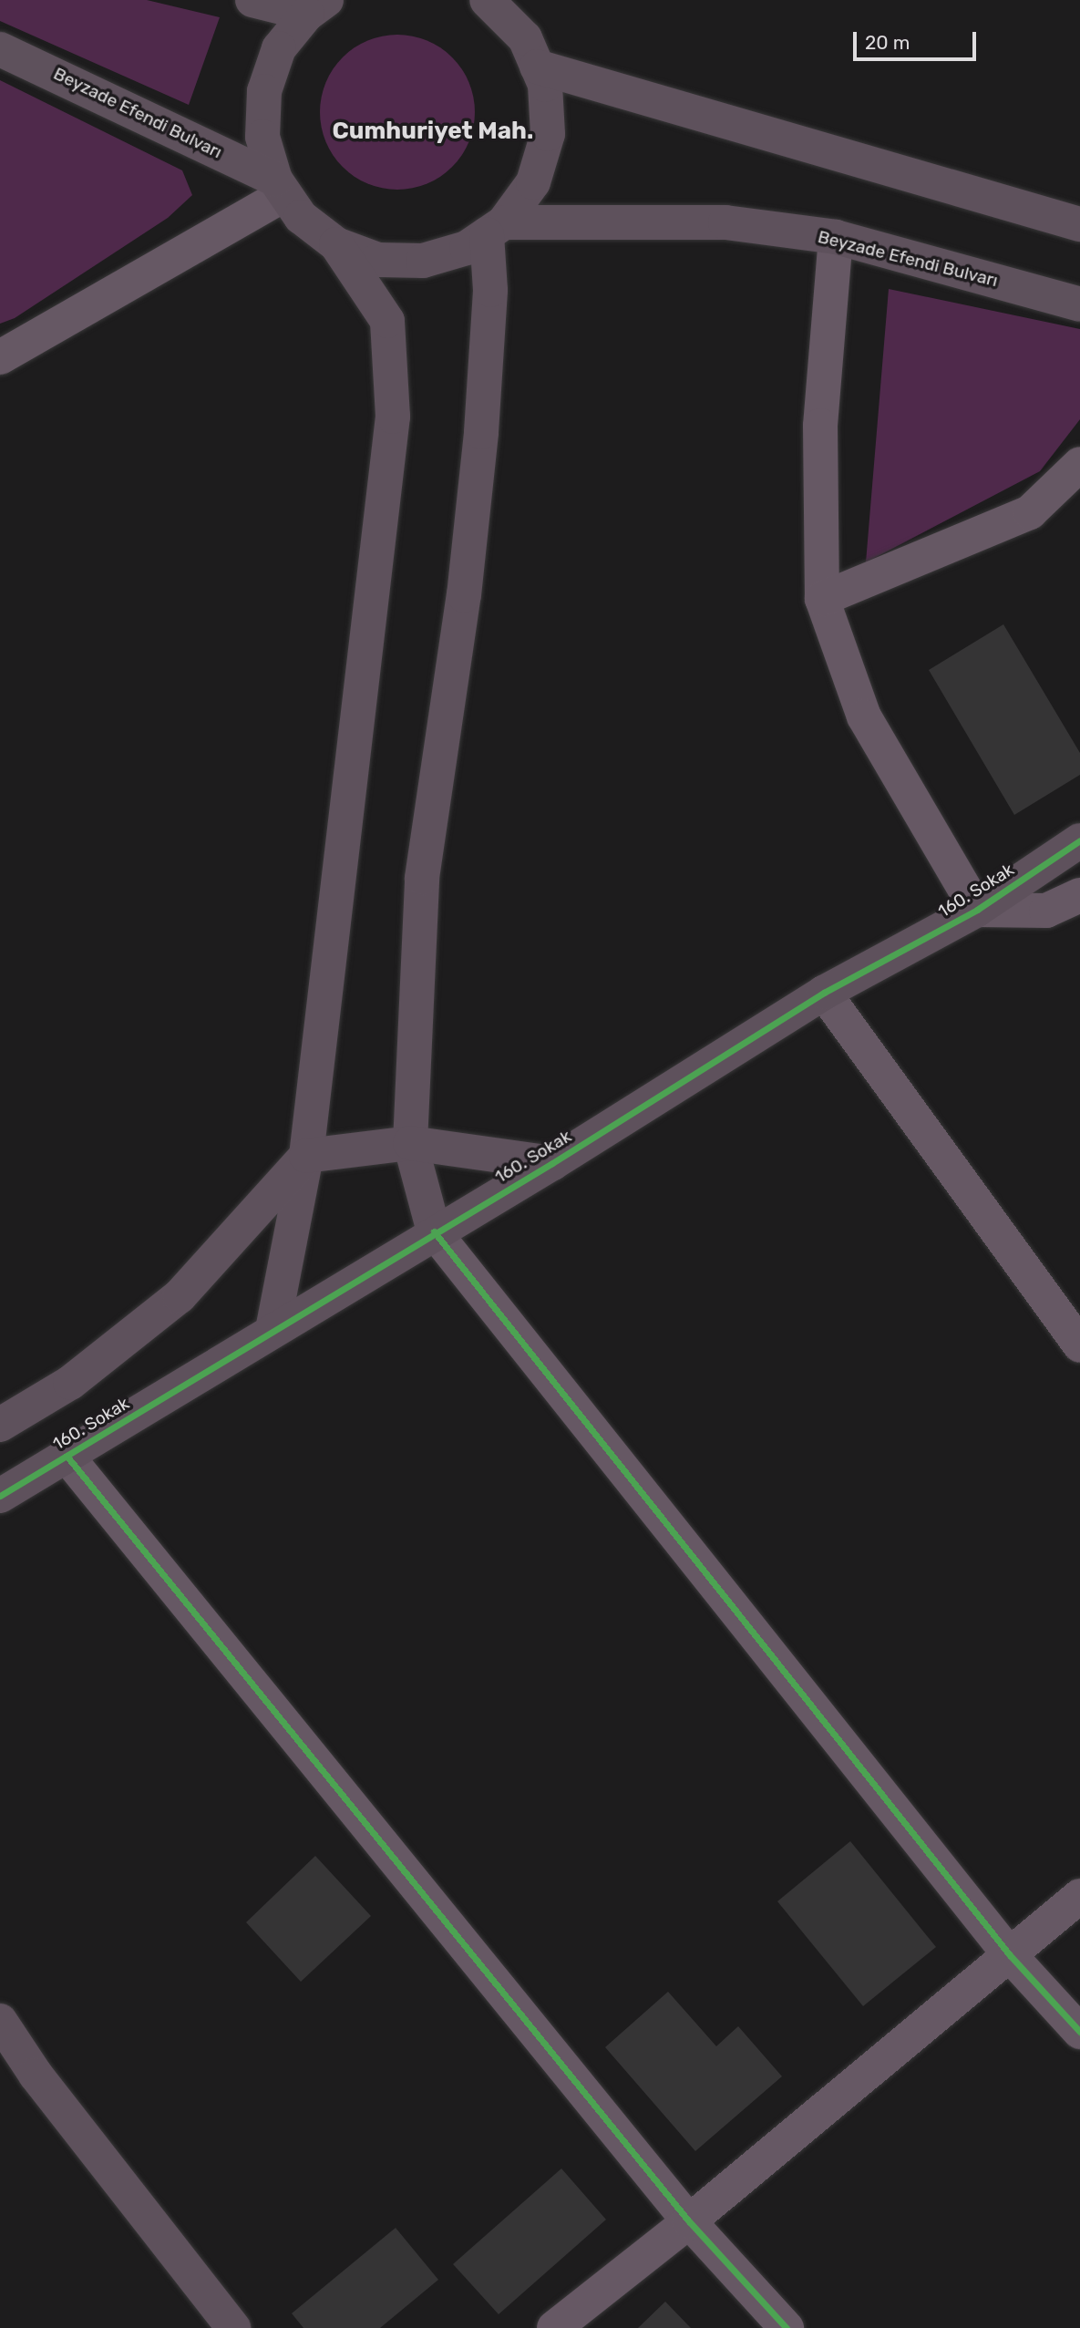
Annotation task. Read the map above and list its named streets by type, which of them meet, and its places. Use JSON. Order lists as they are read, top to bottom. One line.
{"streets":{"main road":["Beyzade Efendi Bulvarı","160. Sokak"]},"districts":["Cumhuriyet Mah."],"scale_bar":"20 m"}
